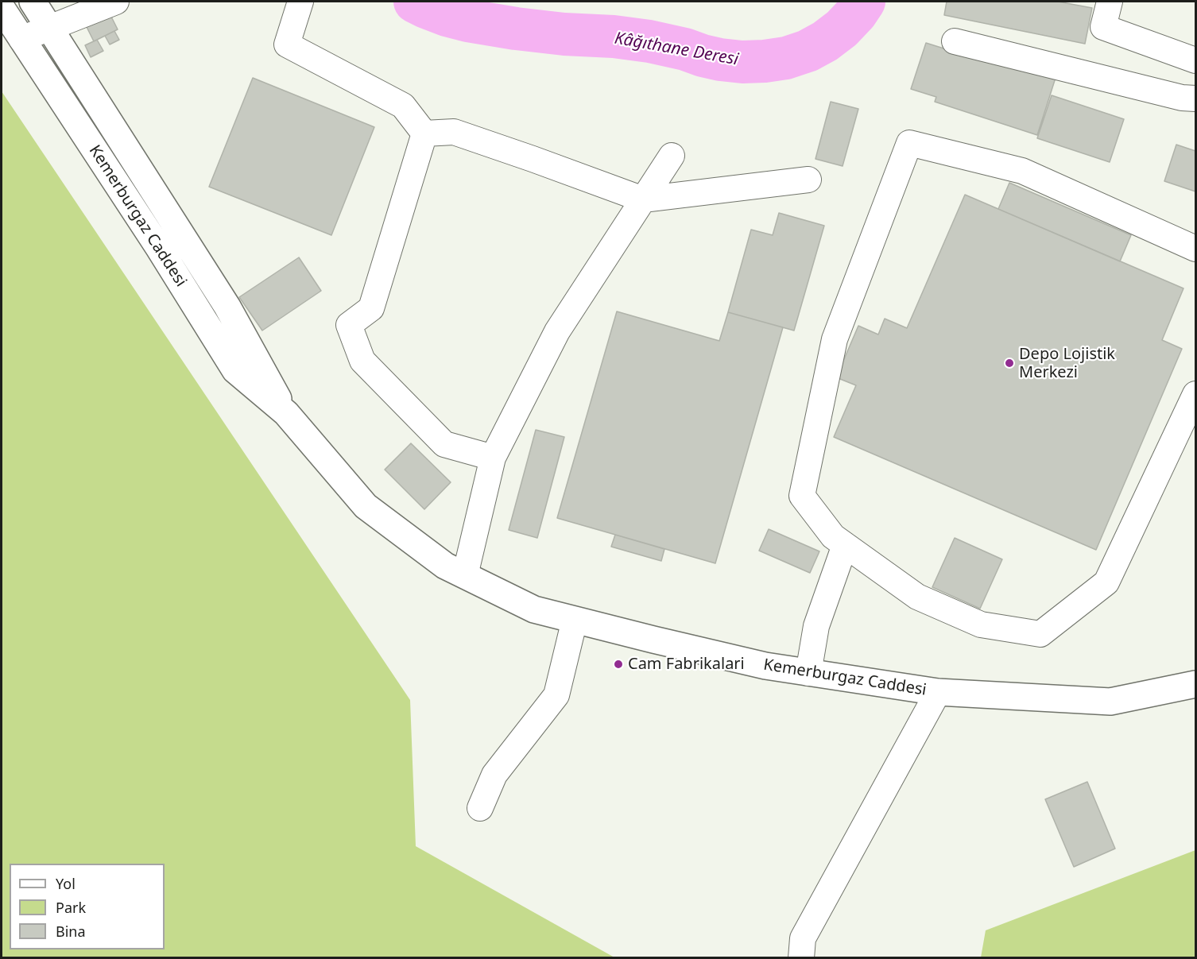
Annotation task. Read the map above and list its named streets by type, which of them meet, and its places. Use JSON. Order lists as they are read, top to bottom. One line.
{"streets":{"main road":["Kemerburgaz Caddesi"]},"water":["Kâğıthane Deresi"],"places":["Depo Lojistik Merkezi","Cam Fabrikalari"],"legend":["Yol","Park","Bina"]}
